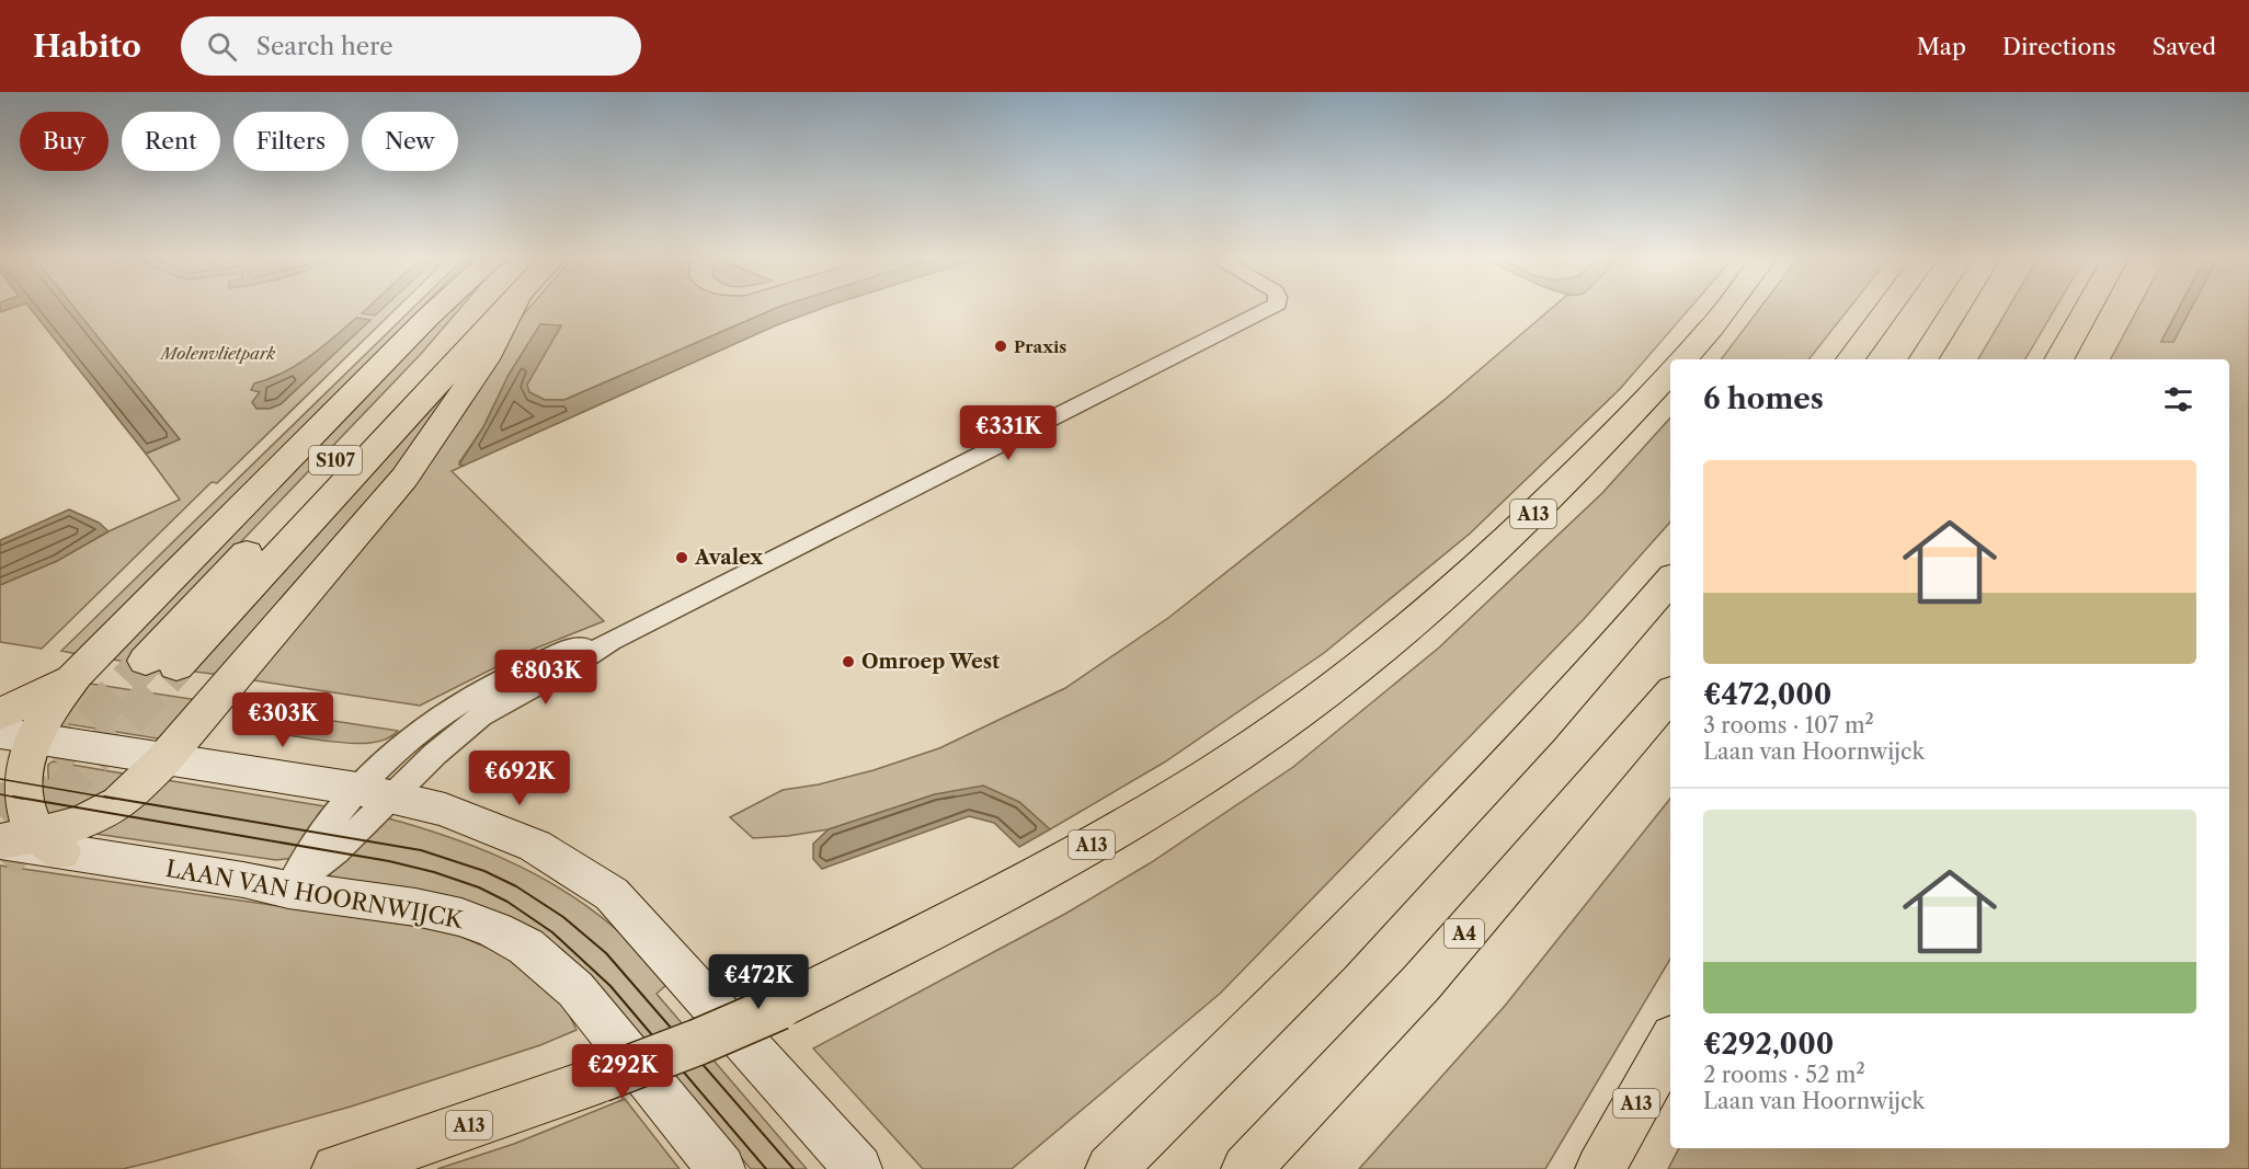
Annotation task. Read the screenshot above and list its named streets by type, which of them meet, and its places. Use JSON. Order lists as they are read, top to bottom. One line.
{"streets":{"main road":["S107","A13","LAAN VAN HOORNWIJCK","A4"]},"crossings":[["S107","LAAN VAN HOORNWIJCK"]],"parks":["Molenvlietpark"],"places":["Praxis","Avalex","Omroep West"],"page":{"header":"Habito","search":"Search here","nav":["Map","Directions","Saved"],"chip":["Buy","Rent","Filters","New"],"heading":"6 homes","price":["€331K","€803K","€303K","€692K","€472K","€292K"],"list":[{"name":"€472,000","note":"3 rooms · 107 m² · Laan van Hoornwijck"},{"name":"€292,000","note":"2 rooms · 52 m² · Laan van Hoornwijck"}]}}
